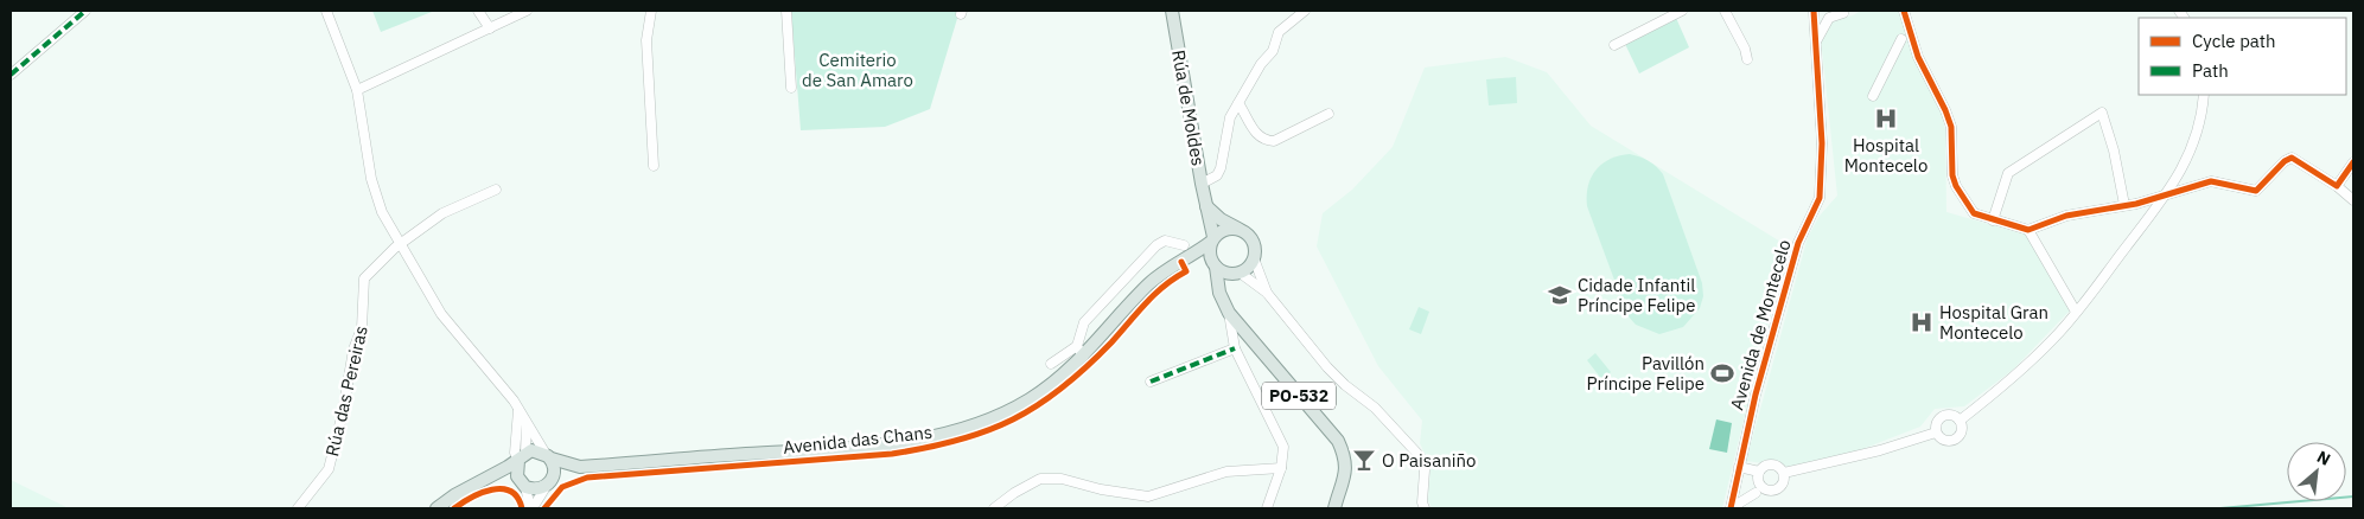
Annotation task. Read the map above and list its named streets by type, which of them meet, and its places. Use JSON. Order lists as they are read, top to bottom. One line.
{"streets":{"main road":["Rúa de Moldes","PO-532","Avenida das Chans"],"street":["Avenida de Montecelo","Rúa das Pereiras"]},"crossings":[["Rúa de Moldes","Avenida das Chans"]],"parks":["Cemiterio de San Amaro"],"places":{"hospital":["Hospital Montecelo","Hospital Gran Montecelo"],"school or university":["Cidade Infantil Príncipe Felipe"],"sports":["Pavillón Príncipe Felipe"],"bar":["O Paisaniño"]},"legend":["Cycle path","Path"],"north":"top right"}
